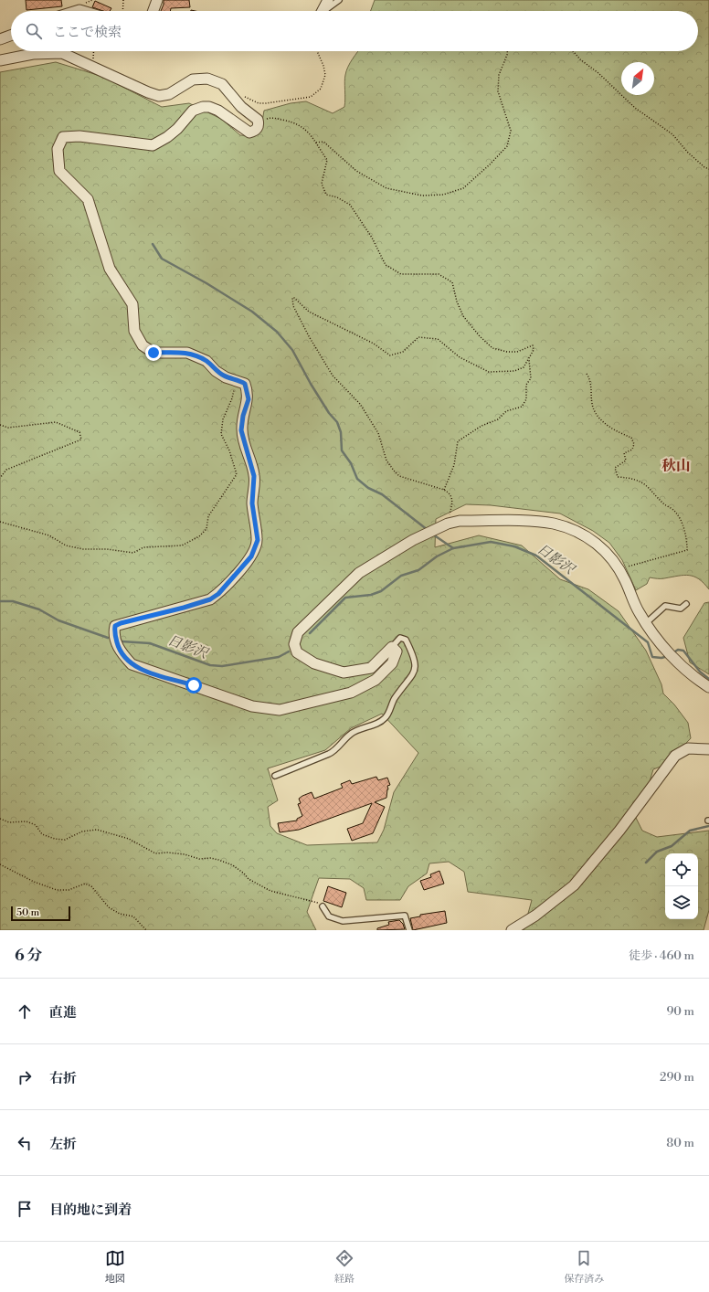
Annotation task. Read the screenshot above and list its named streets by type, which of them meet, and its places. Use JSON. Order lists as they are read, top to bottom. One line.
{"districts":["秋山"],"water":["日影沢"],"scale_bar":"50 m","north":"top right","page":{"search":"ここで検索","scale":"50 m","heading":["6 分","徒歩 · 460 m"],"list":[["直進","90 m"],["右折","290 m"],["左折","80 m"],"目的地に到着"],"nav":["地図","経路","保存済み"]}}
